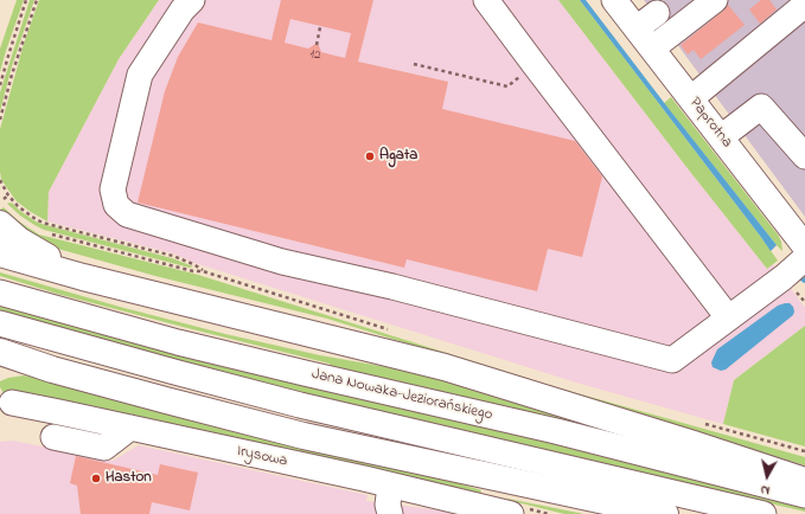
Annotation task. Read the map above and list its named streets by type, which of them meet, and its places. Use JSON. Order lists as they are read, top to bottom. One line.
{"streets":{"street":["Paprotna","Jana Nowaka-Jeziorańskiego","Irysowa"]},"places":["Agata","Haston"],"house_numbers":["12"],"north":"bottom"}
